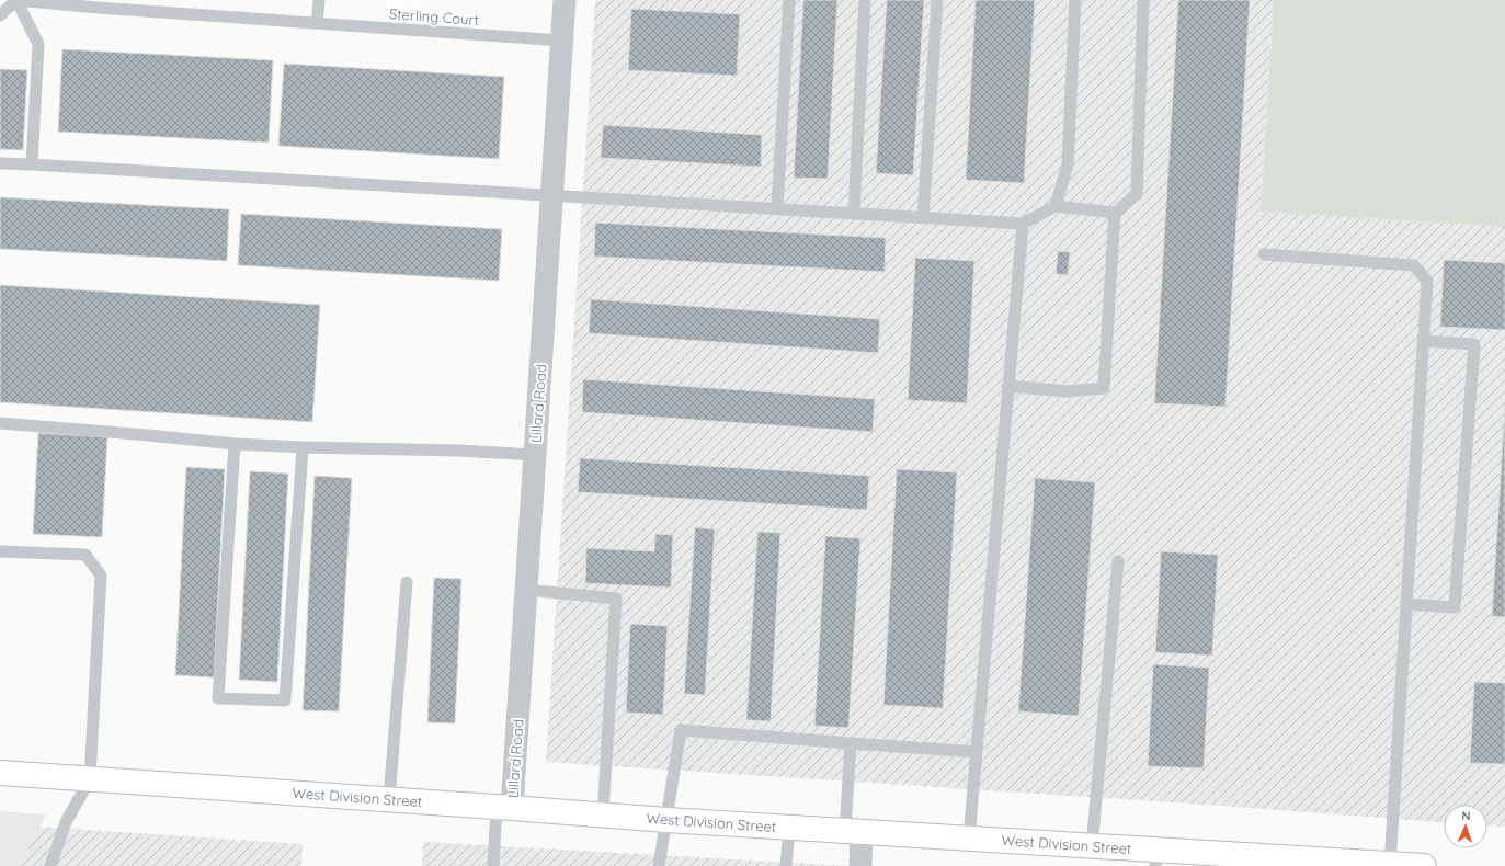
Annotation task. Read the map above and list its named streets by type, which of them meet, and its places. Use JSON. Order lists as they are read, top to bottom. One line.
{"streets":{"main road":["West Division Street"],"street":["Lillard Road"],"lane":["Sterling Court"]},"crossings":[["Sterling Court","Lillard Road"],["Lillard Road","West Division Street"]],"north":"top"}
